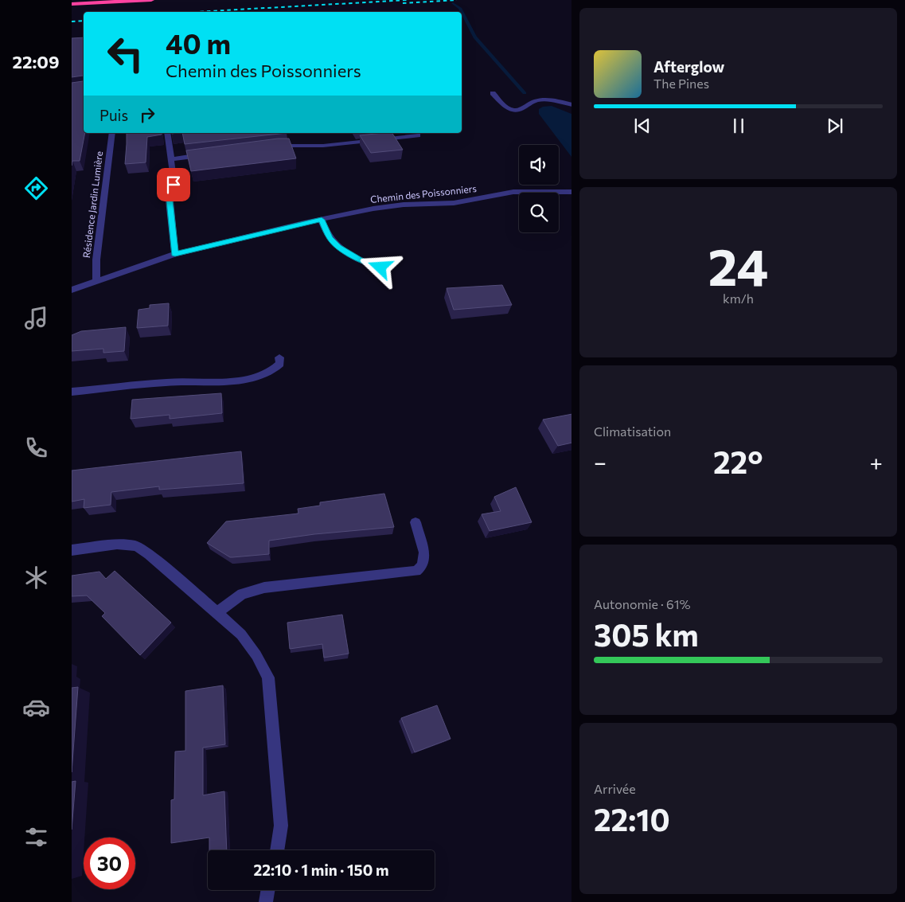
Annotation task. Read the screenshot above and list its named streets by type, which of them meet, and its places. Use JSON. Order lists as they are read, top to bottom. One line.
{"streets":{"street":["Chemin des Poissonniers","Résidence Jardin Lumière"]},"crossings":[["Chemin des Poissonniers","Résidence Jardin Lumière"]],"page":{"tabs":"22:09","turn":["40 m","Chemin des Poissonniers"],"song":["Afterglow","The Pines"],"then":"Puis","tile":[["24","km/h"],"Climatisation",["Autonomie · 61%","305 km"],["Arrivée","22:10"]],"heat":["−","22°","+"],"limit":"30","trip":"22:10 · 1 min · 150 m"}}
